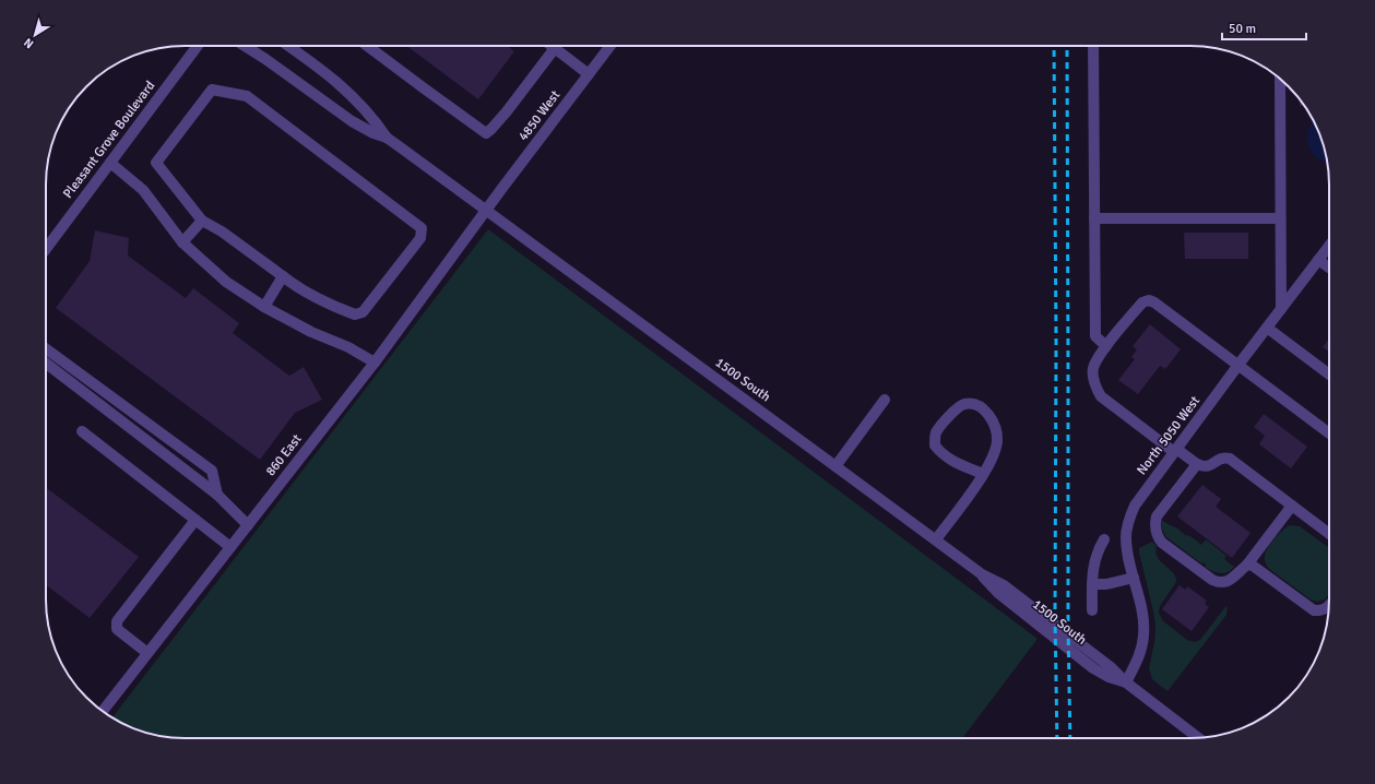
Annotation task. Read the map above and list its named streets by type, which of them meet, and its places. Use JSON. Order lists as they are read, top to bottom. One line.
{"streets":{"street":["4850 West","Pleasant Grove Boulevard","1500 South","North 5050 West","860 East"]},"crossings":[["4850 West","1500 South"],["4850 West","860 East"],["1500 South","North 5050 West"],["1500 South","860 East"]],"scale_bar":"50 m","north":"bottom left"}
